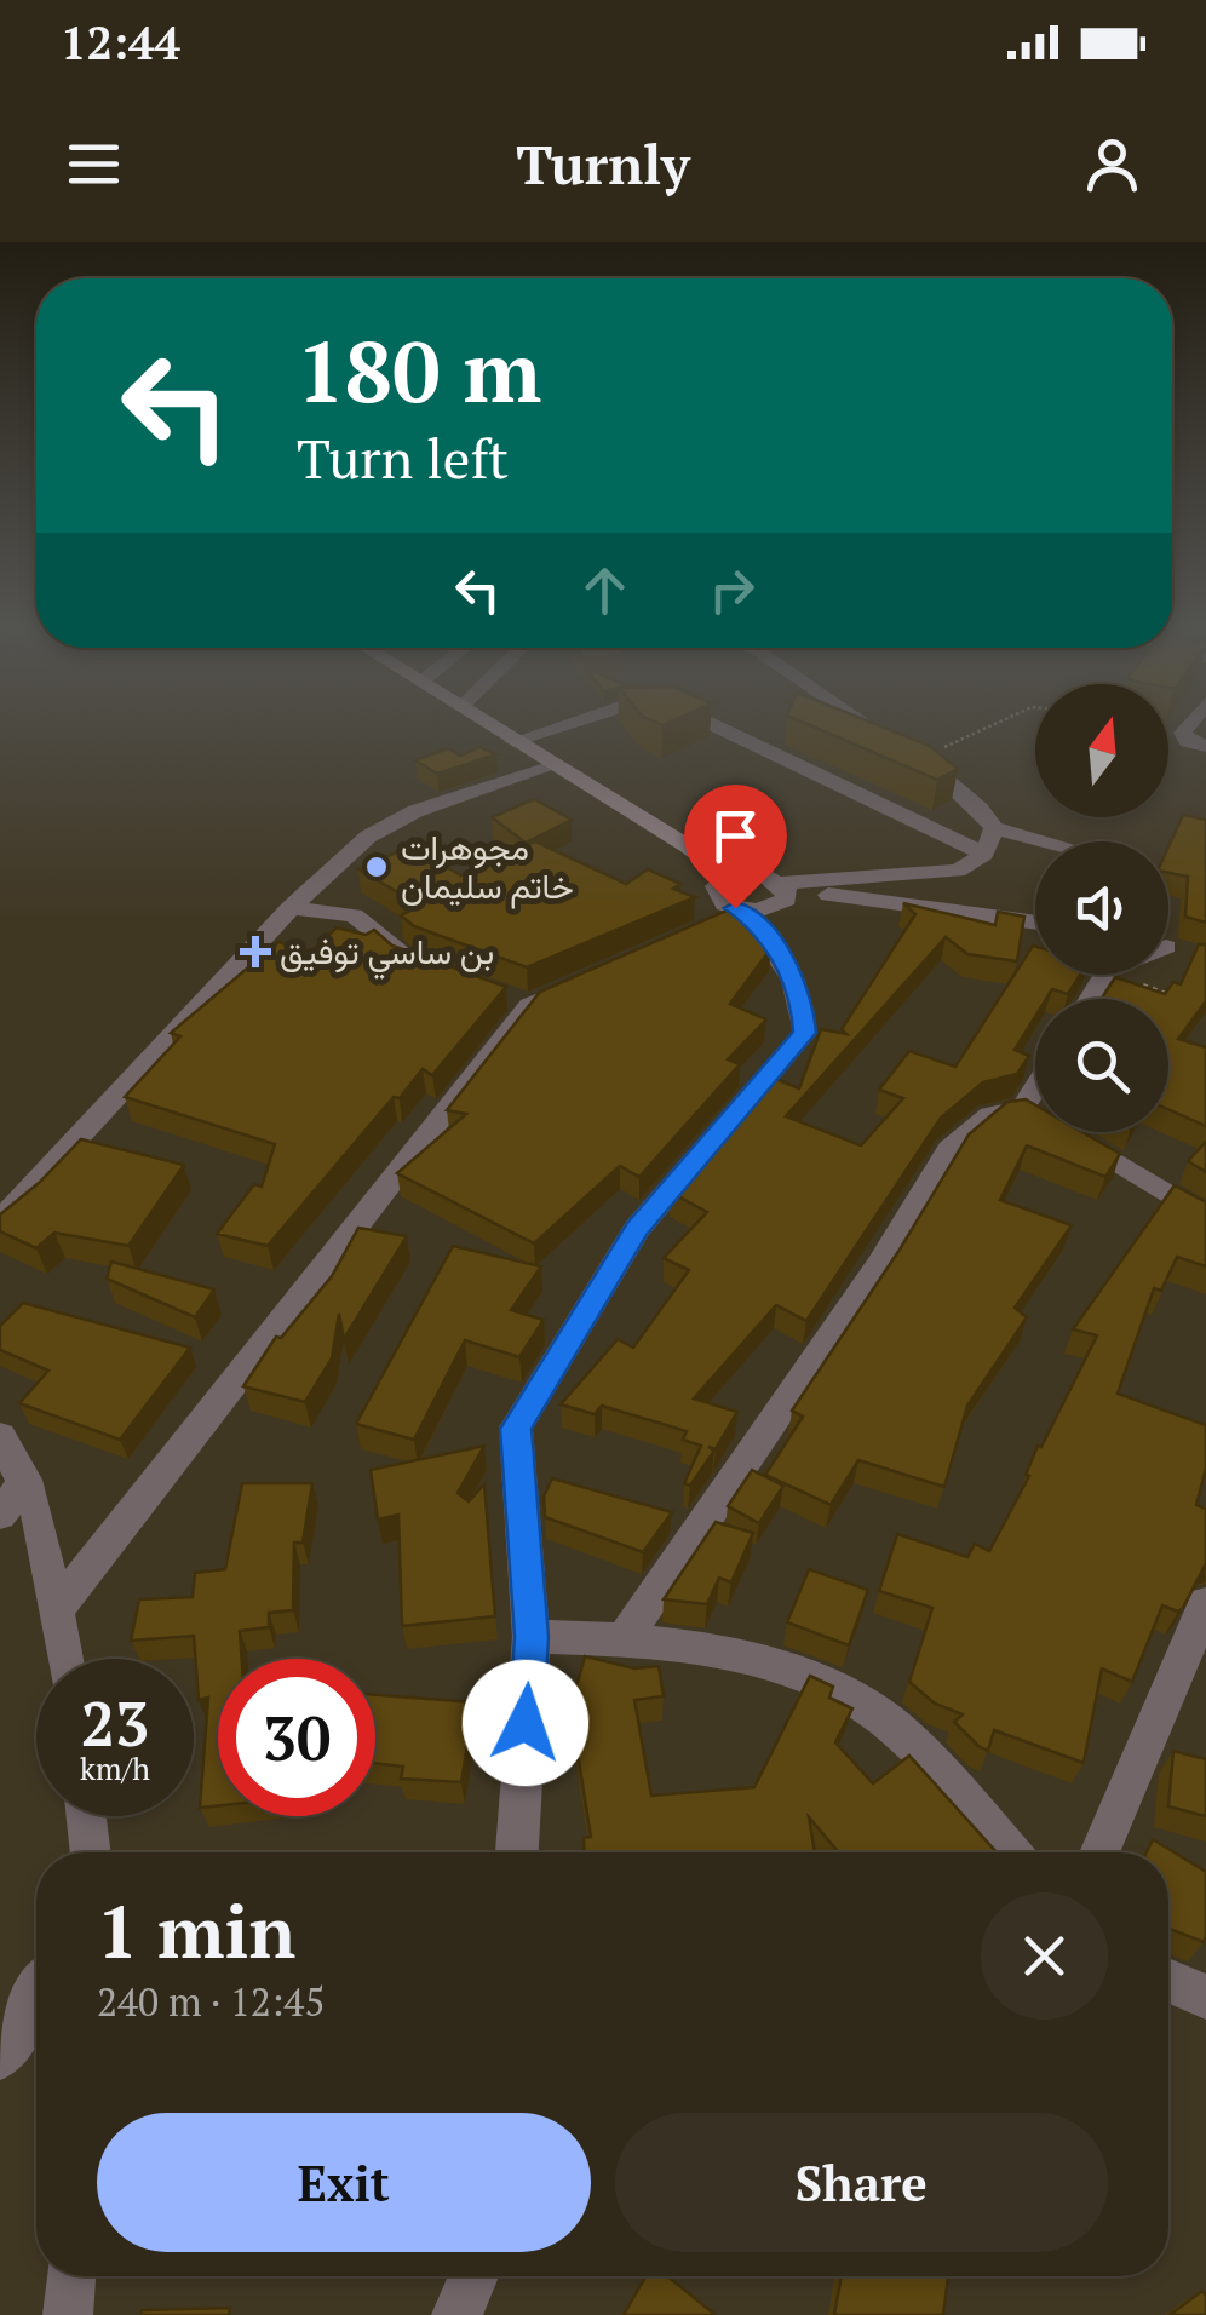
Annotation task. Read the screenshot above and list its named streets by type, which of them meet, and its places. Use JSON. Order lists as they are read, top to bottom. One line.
{"places":{"other":["مجوهرات خاتم سليمان"],"health":["بن ساسي توفيق"]},"north":"top","page":{"status":"12:44","header":"Turnly","turn":["180 m","Turn left"],"speed":"23 km/h","limit":"30","heading":["1 min","240 m · 12:45"],"buttons":["Exit","Share"]}}
